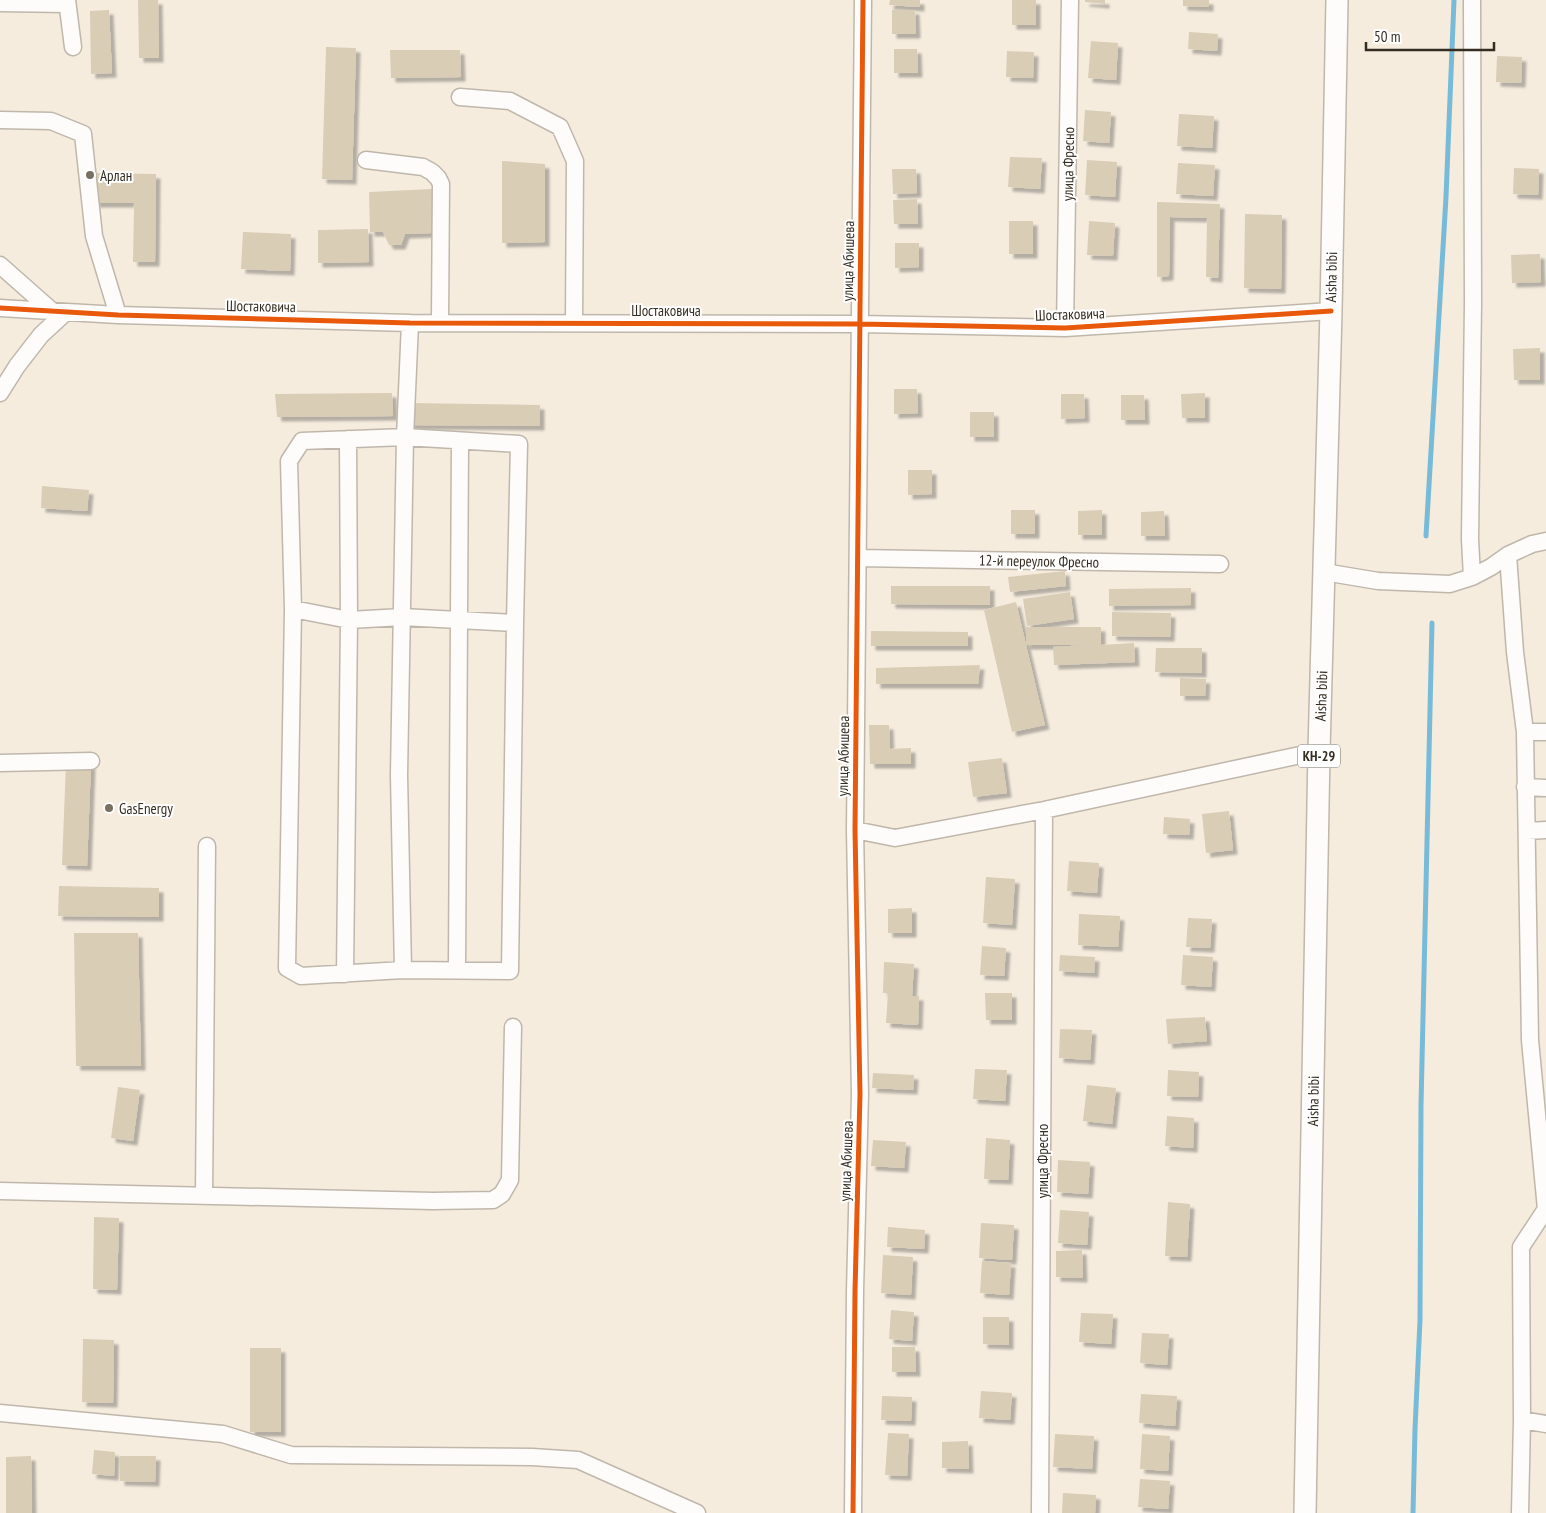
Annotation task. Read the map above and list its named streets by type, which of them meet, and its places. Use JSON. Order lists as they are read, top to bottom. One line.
{"streets":{"main road":["Aisha bibi","КН-29"],"street":["улица Фресно","улица Абишева","Шостаковича","12-й переулок Фресно"]},"crossings":[["улица Фресно","Шостаковича"],["улица Абишева","Шостаковича"],["улица Абишева","12-й переулок Фресно"],["Aisha bibi","Шостаковича"]],"places":["Арлан","GasEnergy"],"scale_bar":"50 m"}
